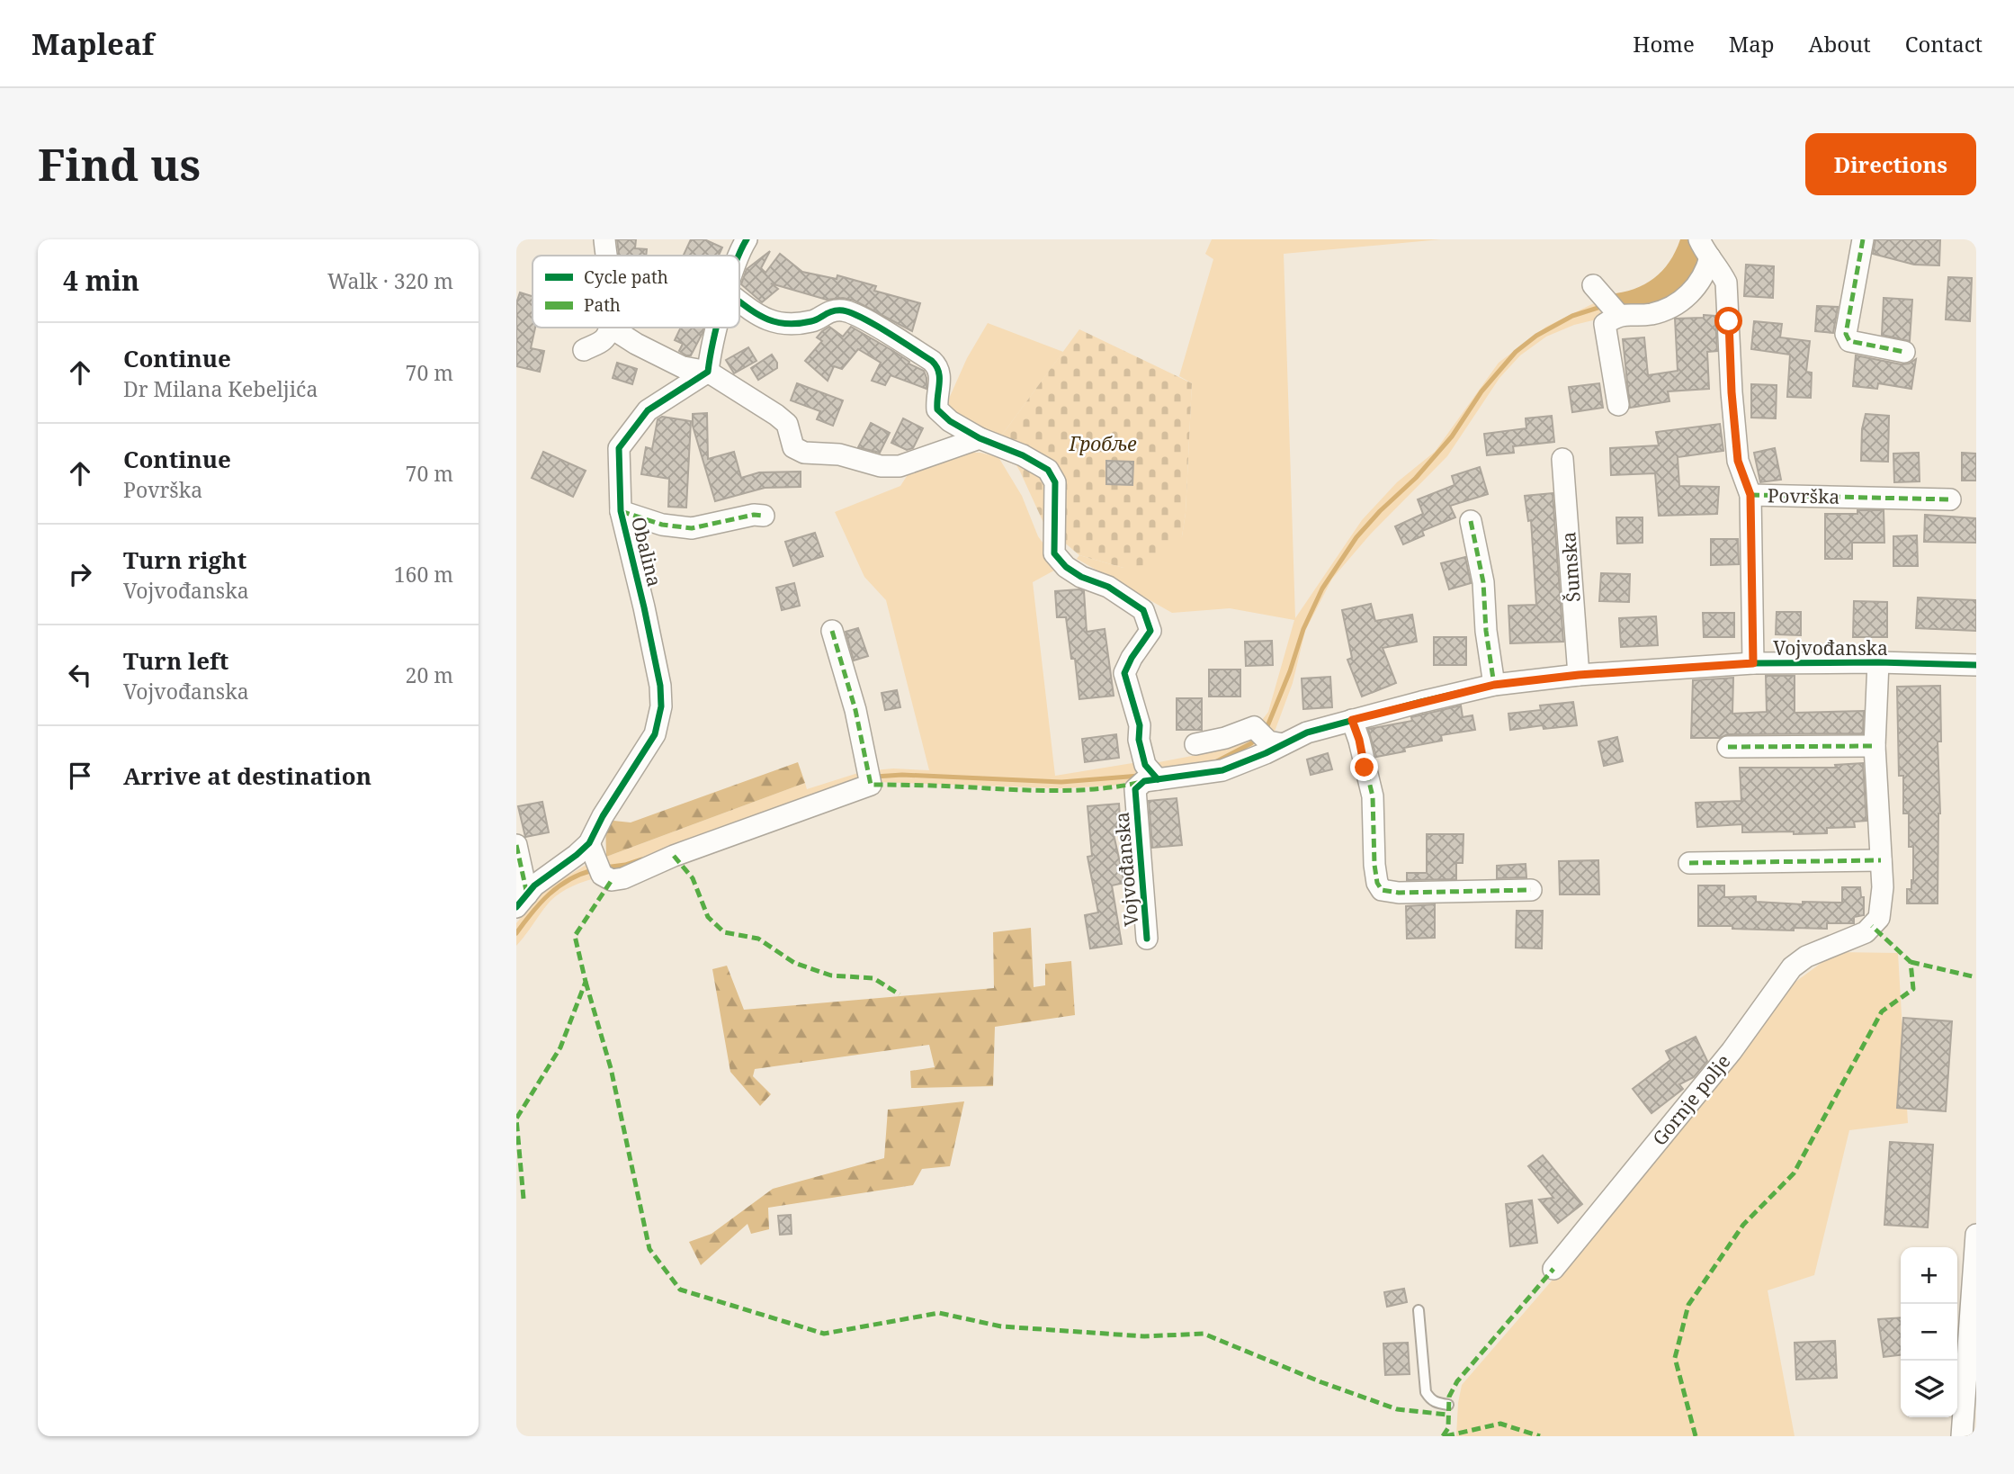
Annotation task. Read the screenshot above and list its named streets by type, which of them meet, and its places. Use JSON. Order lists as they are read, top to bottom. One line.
{"streets":{"street":["Površka","Obalina","Šumska","Vojvođanska","Gornje polje"]},"crossings":[["Površka","Vojvođanska"],["Šumska","Vojvođanska"],["Vojvođanska","Gornje polje"]],"parks":["Гробље"],"legend":["Cycle path","Path"],"page":{"header":"Mapleaf","nav":["Home","Map","About","Contact"],"buttons":"Directions","title":"Find us","heading":["4 min","Walk · 320 m"],"list":[["Continue","Dr Milana Kebeljića","70 m"],["Continue","Površka","70 m"],["Turn right","Vojvođanska","160 m"],["Turn left","Vojvođanska","20 m"],"Arrive at destination"],"map_buttons":["+","−"]}}
